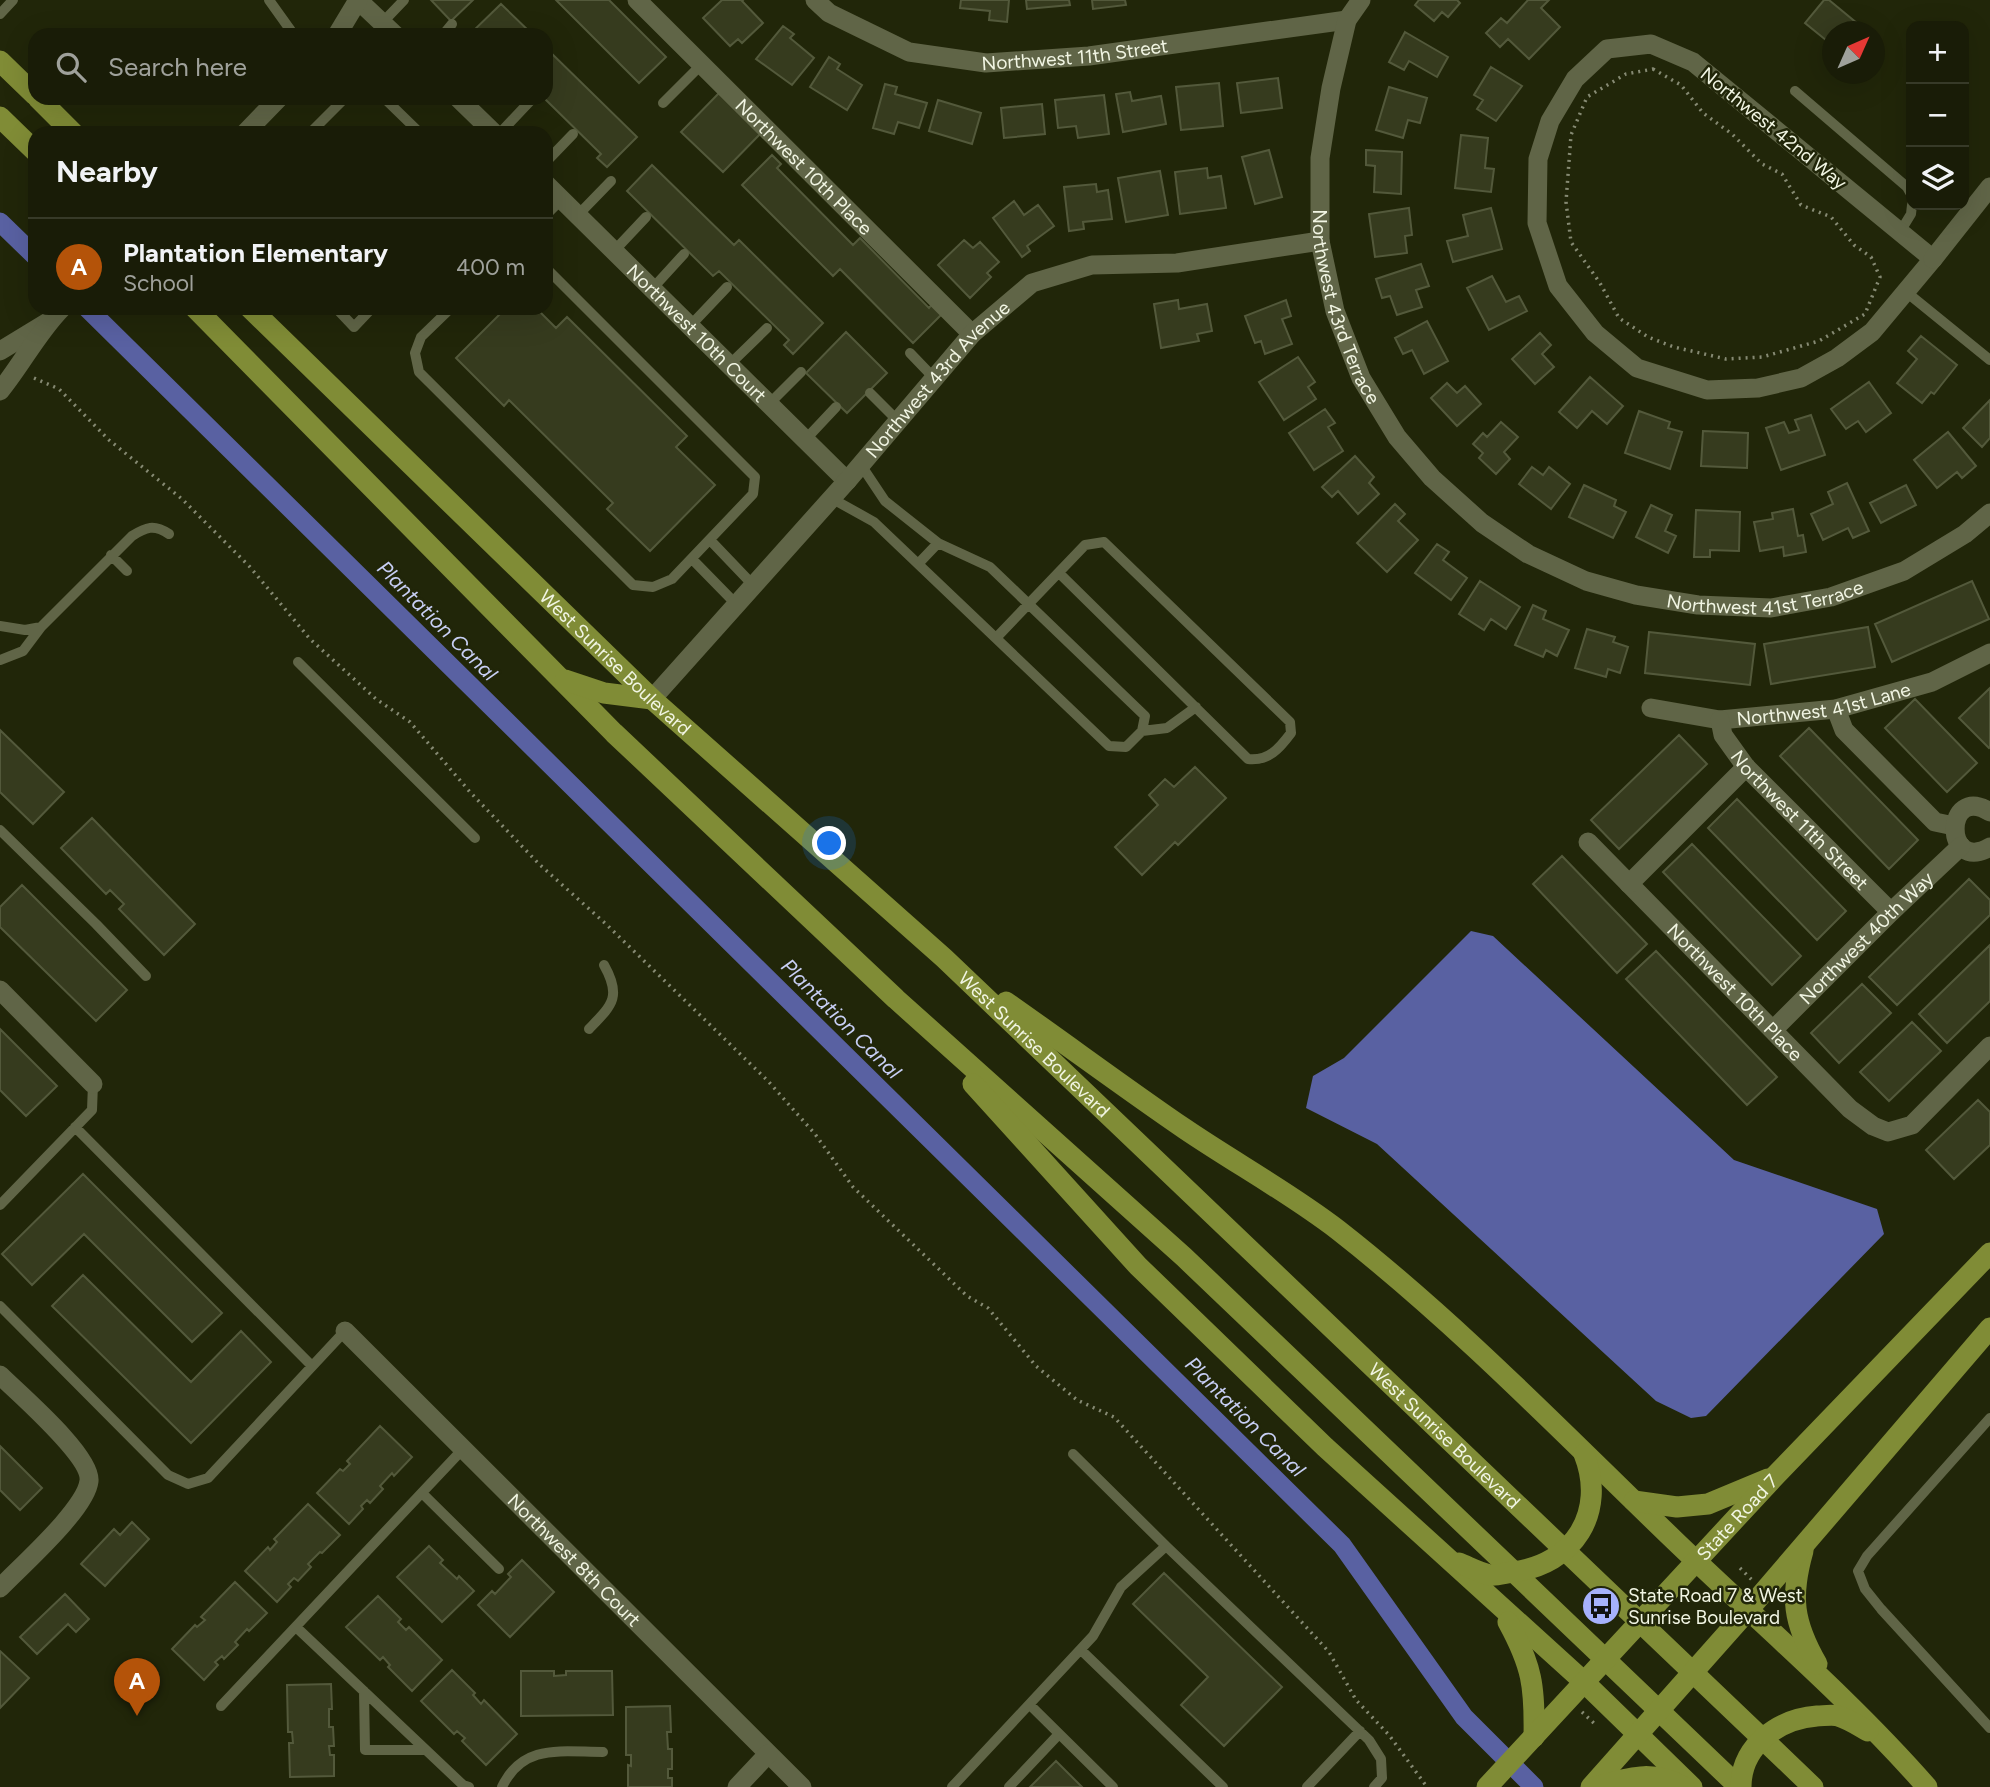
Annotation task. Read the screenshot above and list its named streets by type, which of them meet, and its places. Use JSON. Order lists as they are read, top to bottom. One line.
{"streets":{"main road":["West Sunrise Boulevard","State Road 7"],"street":["Northwest 11th Street","Northwest 42nd Way","Northwest 10th Place","Northwest 43rd Terrace","Northwest 10th Court","Northwest 43rd Avenue","Northwest 41st Terrace","Northwest 41st Lane","Northwest 40th Way","Northwest 8th Court"]},"crossings":[["Northwest 11th Street","Northwest 43rd Terrace"],["Northwest 11th Street","Northwest 41st Lane"],["Northwest 11th Street","Northwest 40th Way"],["Northwest 10th Place","Northwest 43rd Avenue"],["Northwest 10th Place","Northwest 40th Way"],["Northwest 43rd Terrace","Northwest 43rd Avenue"],["Northwest 43rd Terrace","Northwest 41st Terrace"],["Northwest 10th Court","Northwest 43rd Avenue"],["Northwest 43rd Avenue","West Sunrise Boulevard"]],"water":["Plantation Canal"],"places":{"bus stop":["State Road 7 & West Sunrise Boulevard"]},"north":"top right","page":{"map_buttons":["+","−"],"search":"Search here","heading":"Nearby","list":[{"mark":"A","name":"Plantation Elementary","note":"School","value":"400 m"}],"pins":"A"}}
